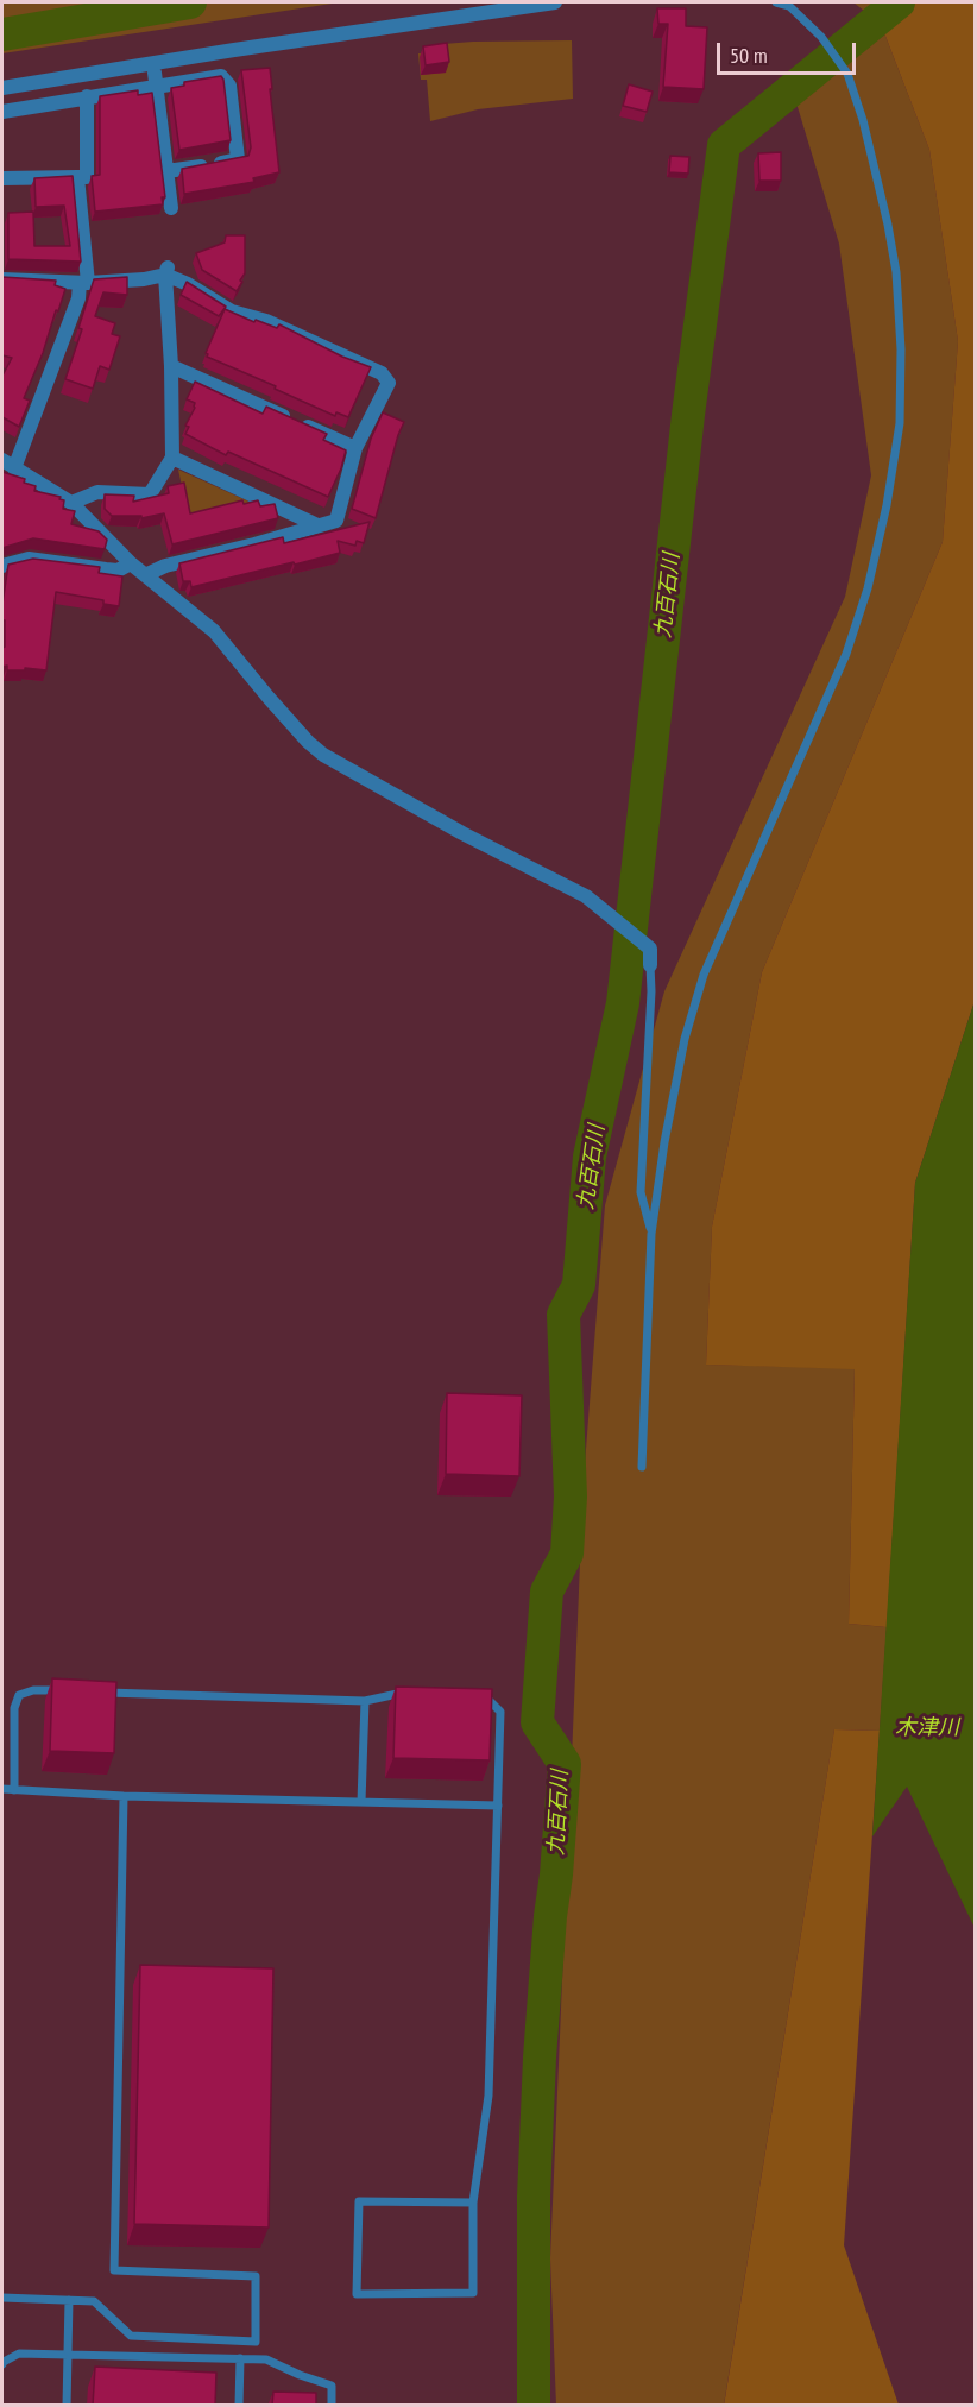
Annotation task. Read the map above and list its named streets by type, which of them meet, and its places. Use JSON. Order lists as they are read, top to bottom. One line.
{"water":["九百石川","木津川"],"scale_bar":"50 m"}
